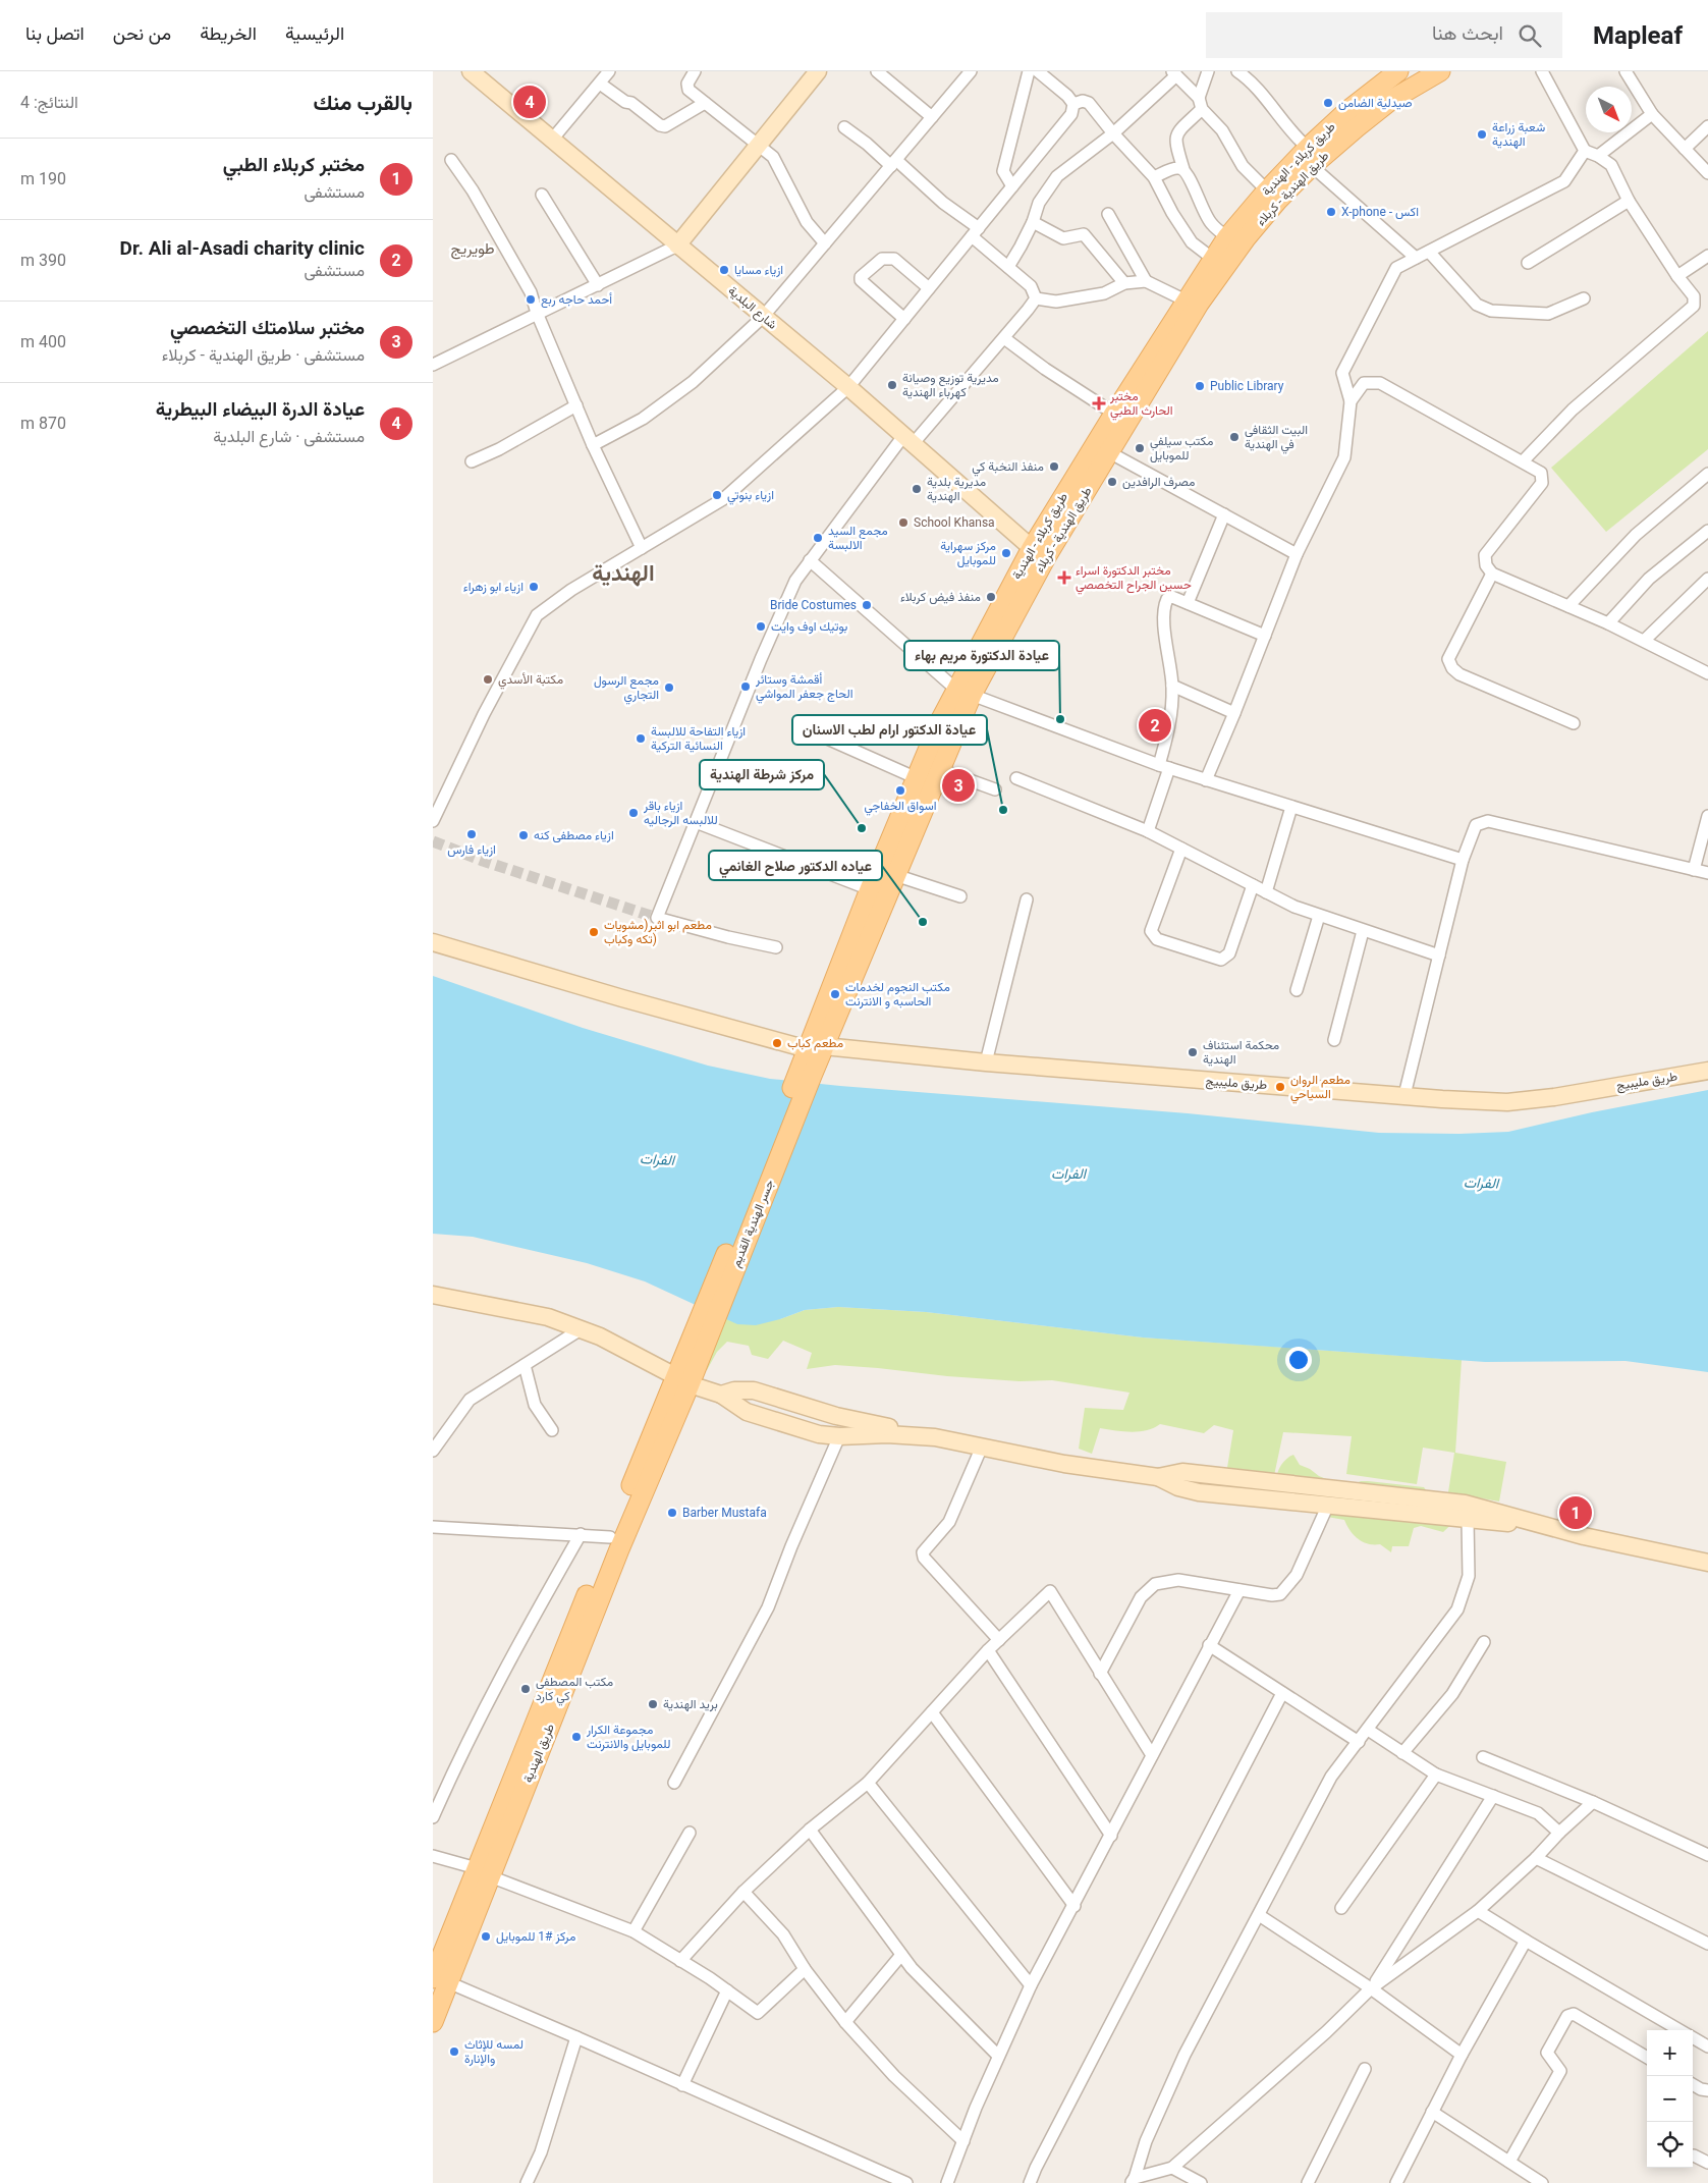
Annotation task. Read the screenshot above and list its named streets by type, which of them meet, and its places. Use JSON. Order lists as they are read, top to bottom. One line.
{"streets":{"main road":["طريق كربلاء - الهندية","طريق الهندية - كربلاء","جسر الهندية القديم","طريق الهندية"],"street":["شارع البلدية","طريق مليبيج"]},"crossings":[["طريق كربلاء - الهندية","طريق الهندية - كربلاء"],["طريق كربلاء - الهندية","شارع البلدية"],["طريق كربلاء - الهندية","طريق مليبيج"],["طريق كربلاء - الهندية","جسر الهندية القديم"],["طريق الهندية - كربلاء","طريق مليبيج"],["جسر الهندية القديم","طريق الهندية"]],"districts":["طويريج","الهندية"],"water":["الفرات"],"places":{"other":["صيدلية الضامن","شعبة زراعة الهندية","X-phone - اكس","ازياء مسايا","أحمد حاجه ربع","مديرية توزيع وصيانة كهرباء الهندية","Public Library","البيت الثقافي في الهندية","مكتب سيلفي للموبايل","منفذ النخبة كي","مصرف الرافدين","مديرية بلدية الهندية","ازياء بنوتي","School Khansa","مجمع السيد الالبسة","مركز سهراية للموبايل","ازياء ابو زهراء","منفذ فيض كربلاء","Bride Costumes","بوتيك اوف وايت","مكتبة الأسدي","أقمشة وستائر الحاج جعفر المواشي","مجمع الرسول التجاري","عيادة الدكتورة مريم بهاء","ازياء التفاحة للالبسة النسائية التركية","اسواق الخفاجي","عيادة الدكتور ارام لطب الاسنان","ازياء باقر للالبسه الرجاليه","مركز شرطة الهندية","ازياء فارس","ازياء مصطفى كنه","عياده الدكتور صلاح الغانمي","مطعم ابو اثير(مشويات تكه وكباب)","مكتب النجوم لخدمات الحاسبه و الانترنت","مطعم كباب","محكمة استئناف الهندية","مطعم الروان السياحي","Barber Mustafa","مكتب المصطفى كي كارد","بريد الهندية","مجموعة الكرار للموبايل والانترنت","مركز #1 للموبايل","لمسه للإثاث والإنارة"],"health":["مختبر الحارث الطبي","مختبر الدكتورة اسراء حسين الجراح التخصصي"]},"north":"bottom right","page":{"header":"Mapleaf","search":"ابحث هنا","nav":["الرئيسية","الخريطة","من نحن","اتصل بنا"],"heading":["بالقرب منك","النتائج: 4"],"pins":["4","2","3","1"],"list":[{"mark":"1","name":"مختبر كربلاء الطبي","note":"مستشفى","value":"190 m"},{"mark":"2","name":"Dr. Ali al-Asadi charity clinic","note":"مستشفى","value":"390 m"},{"mark":"3","name":"مختبر سلامتك التخصصي","note":"مستشفى · طريق الهندية - كربلاء","value":"400 m"},{"mark":"4","name":"عيادة الدرة البيضاء البيطرية","note":"مستشفى · شارع البلدية","value":"870 m"}],"map_buttons":["+","−"]}}
